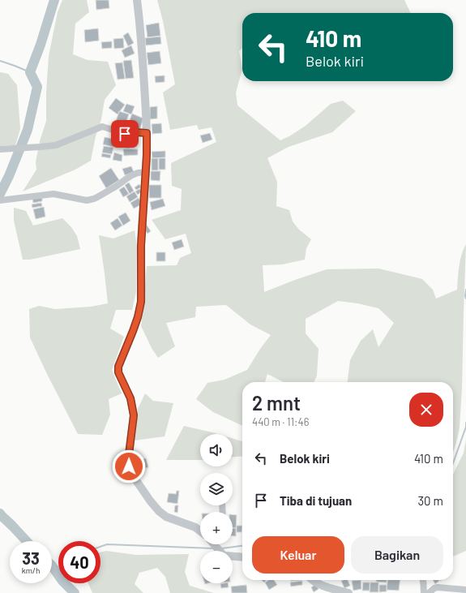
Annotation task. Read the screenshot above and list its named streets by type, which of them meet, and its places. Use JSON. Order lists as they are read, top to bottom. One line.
{"page":{"turn":["410 m","Belok kiri"],"heading":["2 mnt","440 m · 11:46"],"map_buttons":["+","−"],"list":[{"name":"Belok kiri","value":"410 m"},{"name":"Tiba di tujuan","value":"30 m"}],"buttons":["Keluar","Bagikan"],"speed":"33 km/h","limit":"40"}}
